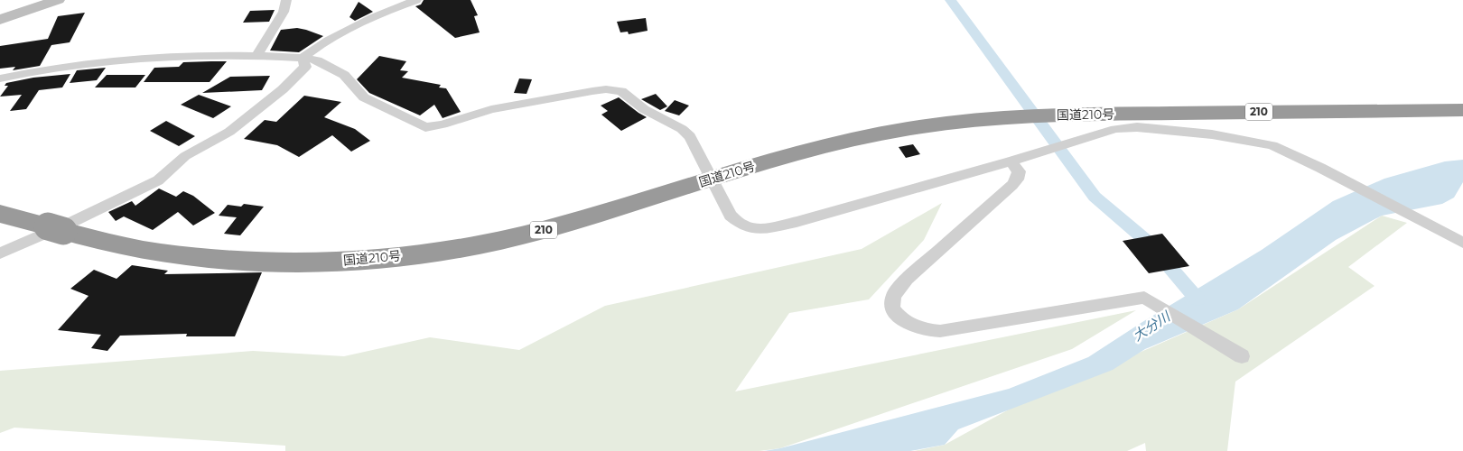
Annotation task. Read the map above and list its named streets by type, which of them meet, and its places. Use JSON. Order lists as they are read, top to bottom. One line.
{"streets":{"highway":["210","国道210号"]},"water":["大分川"]}
